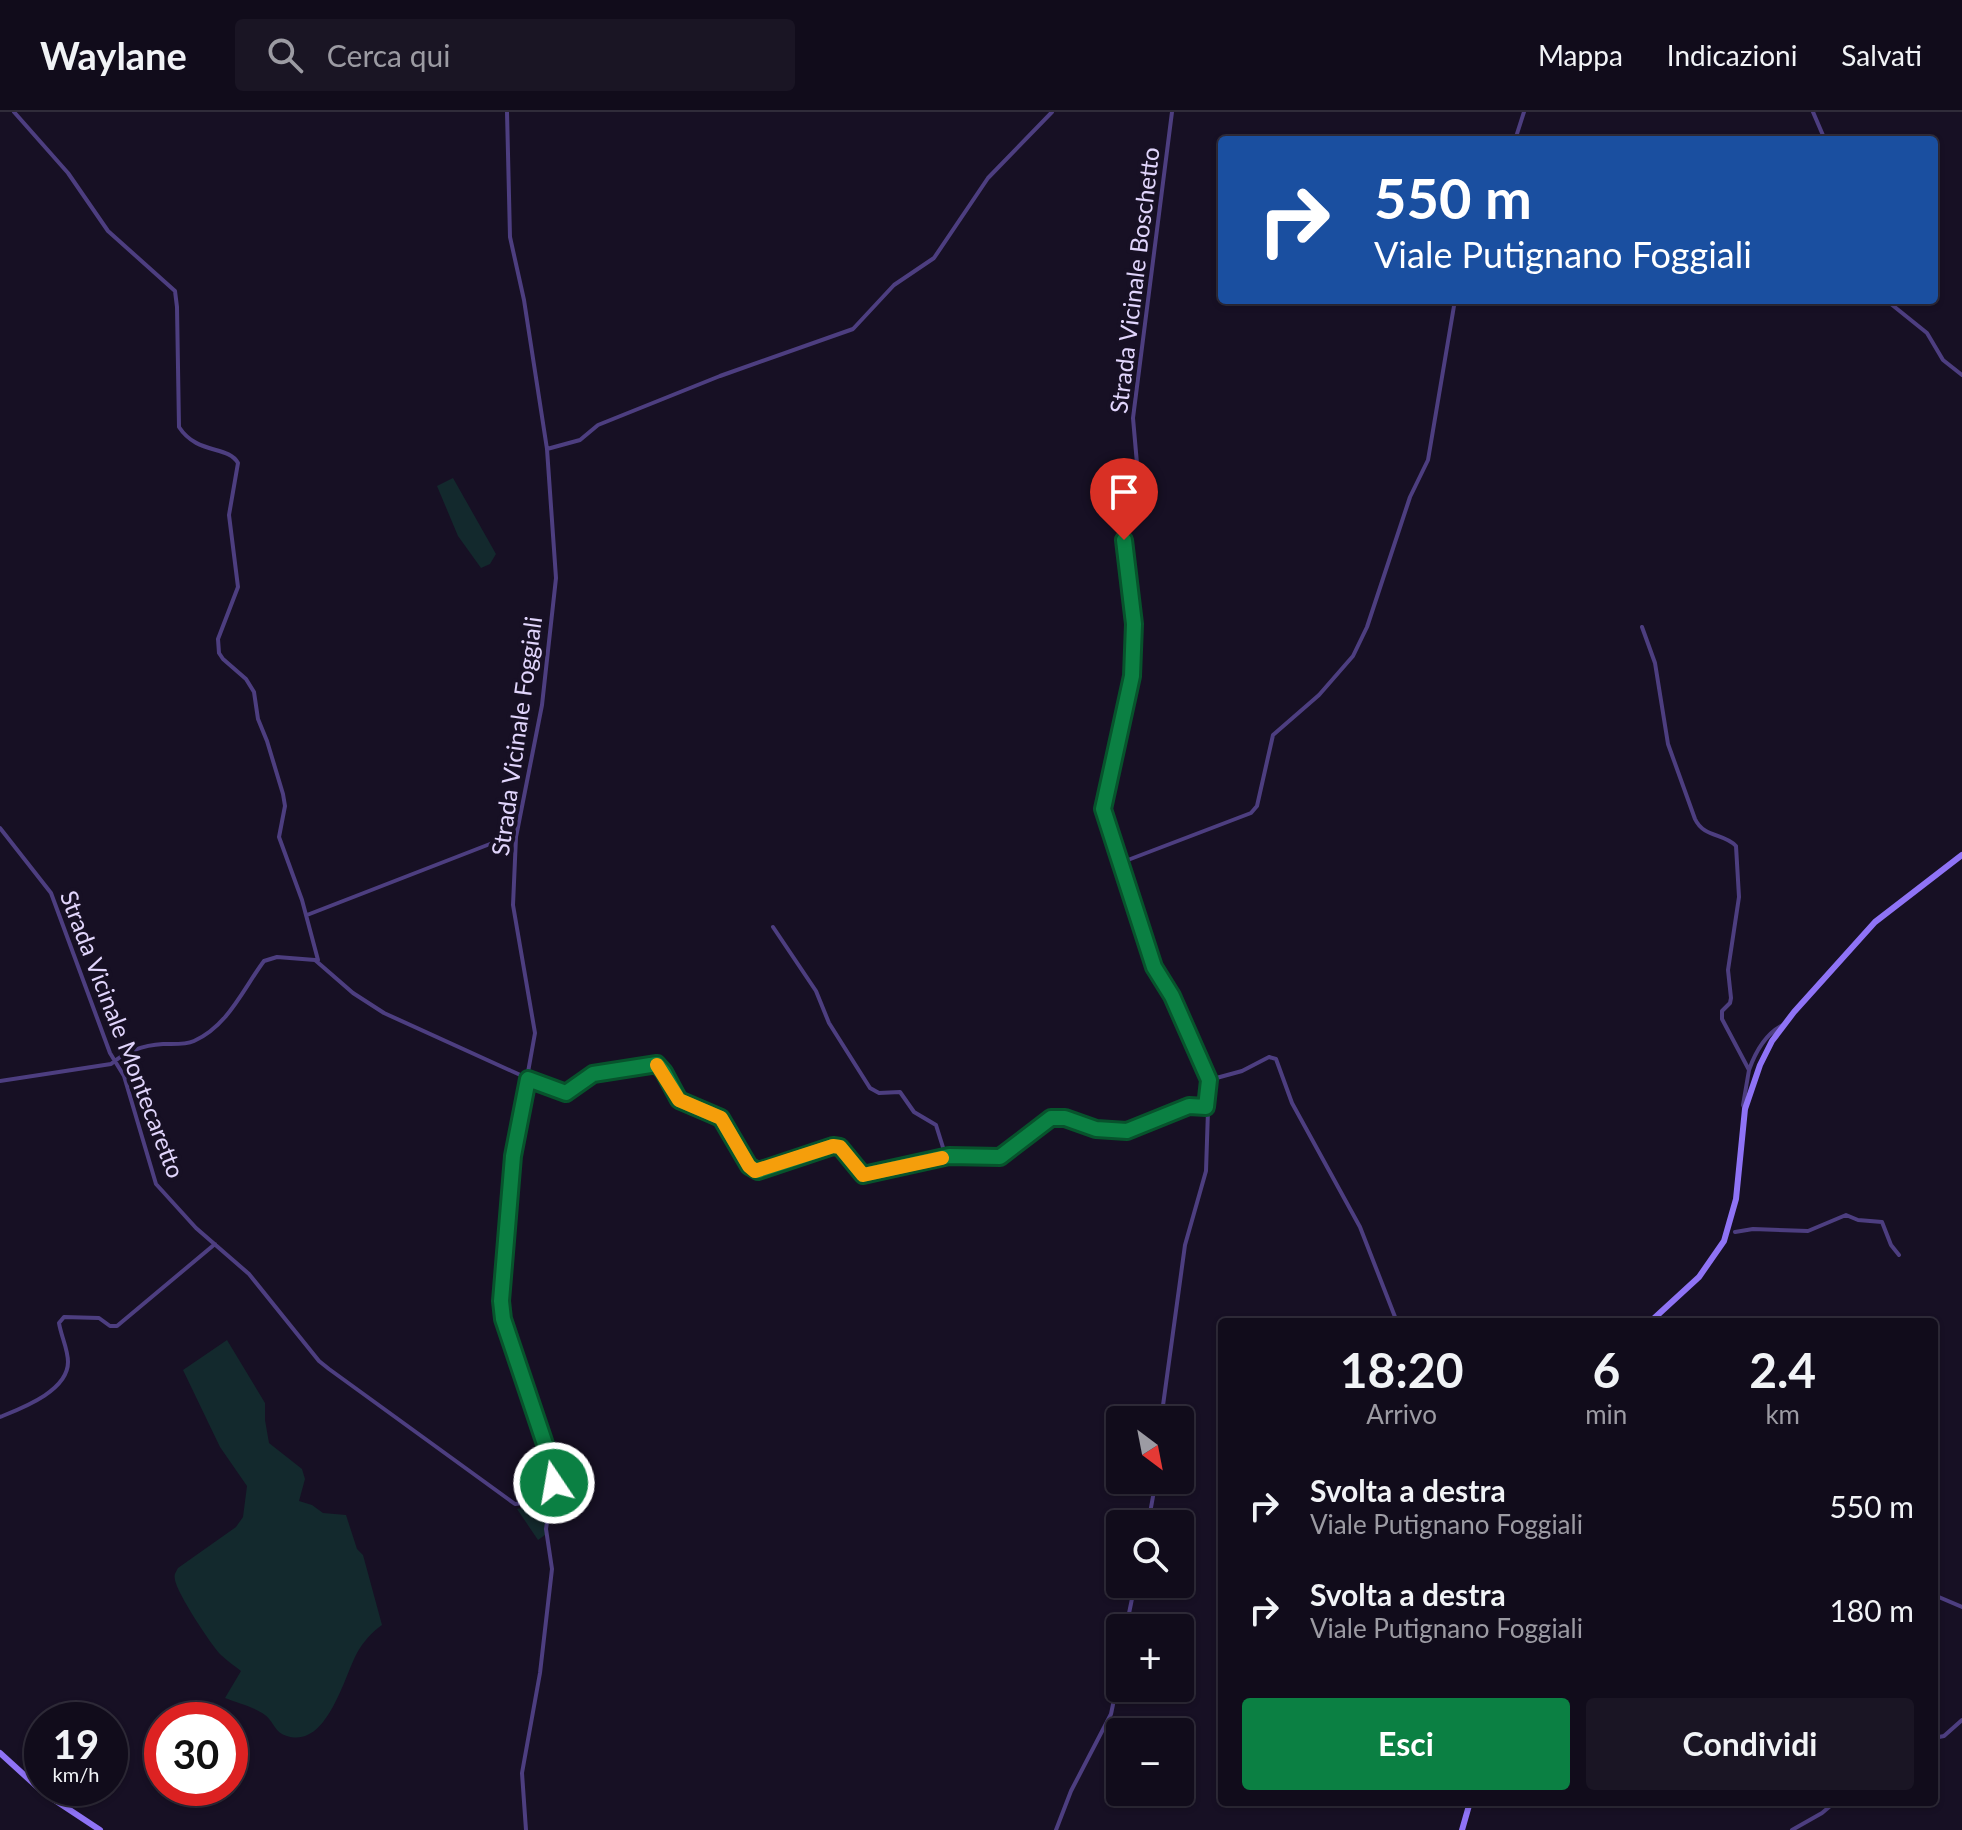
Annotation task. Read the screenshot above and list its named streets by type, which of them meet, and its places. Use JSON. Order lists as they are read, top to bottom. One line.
{"streets":{"street":["Strada Vicinale Boschetto","Strada Vicinale Foggiali","Strada Vicinale Montecaretto"]},"crossings":[["Strada Vicinale Foggiali","Strada Vicinale Montecaretto"]],"north":"bottom right","page":{"header":"Waylane","search":"Cerca qui","nav":["Mappa","Indicazioni","Salvati"],"turn":["550 m","Viale Putignano Foggiali"],"eta":["18:20","Arrivo","6","min","2.4","km"],"map_buttons":["+","−"],"list":[{"name":"Svolta a destra","note":"Viale Putignano Foggiali","value":"550 m"},{"name":"Svolta a destra","note":"Viale Putignano Foggiali","value":"180 m"}],"buttons":["Esci","Condividi"],"speed":"19 km/h","limit":"30"}}
